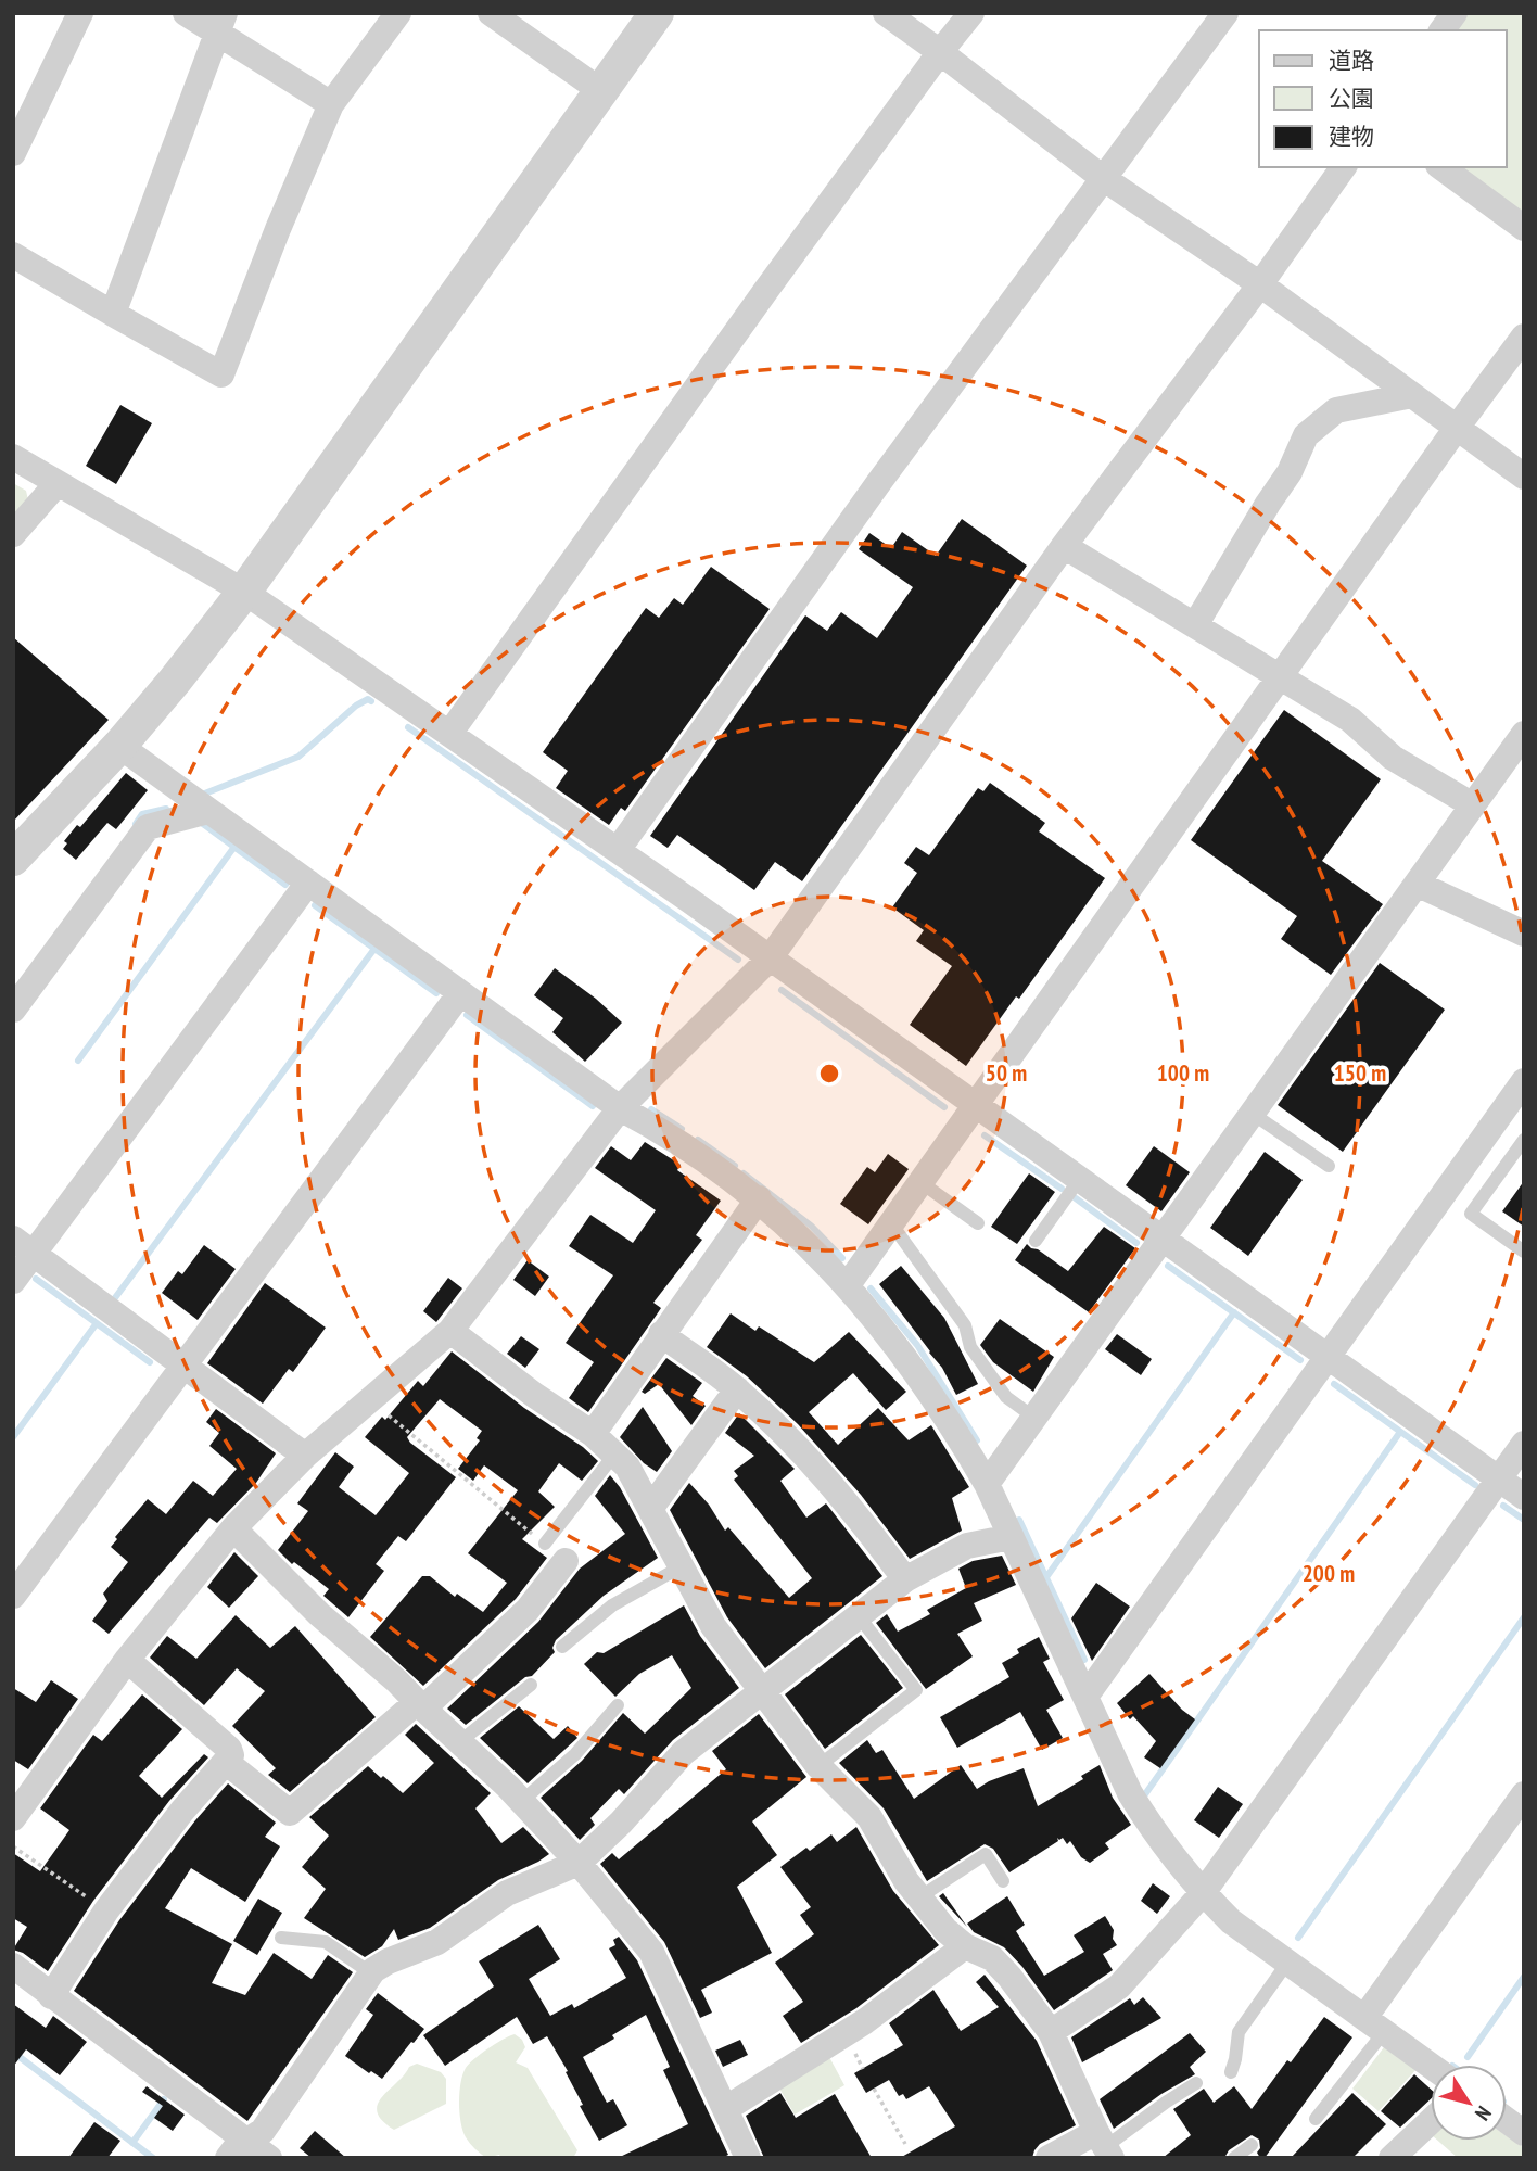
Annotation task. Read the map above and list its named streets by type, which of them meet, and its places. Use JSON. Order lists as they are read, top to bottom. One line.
{"legend":["道路","公園","建物"],"north":"bottom right","rings":["50 m","100 m","150 m","200 m"]}
